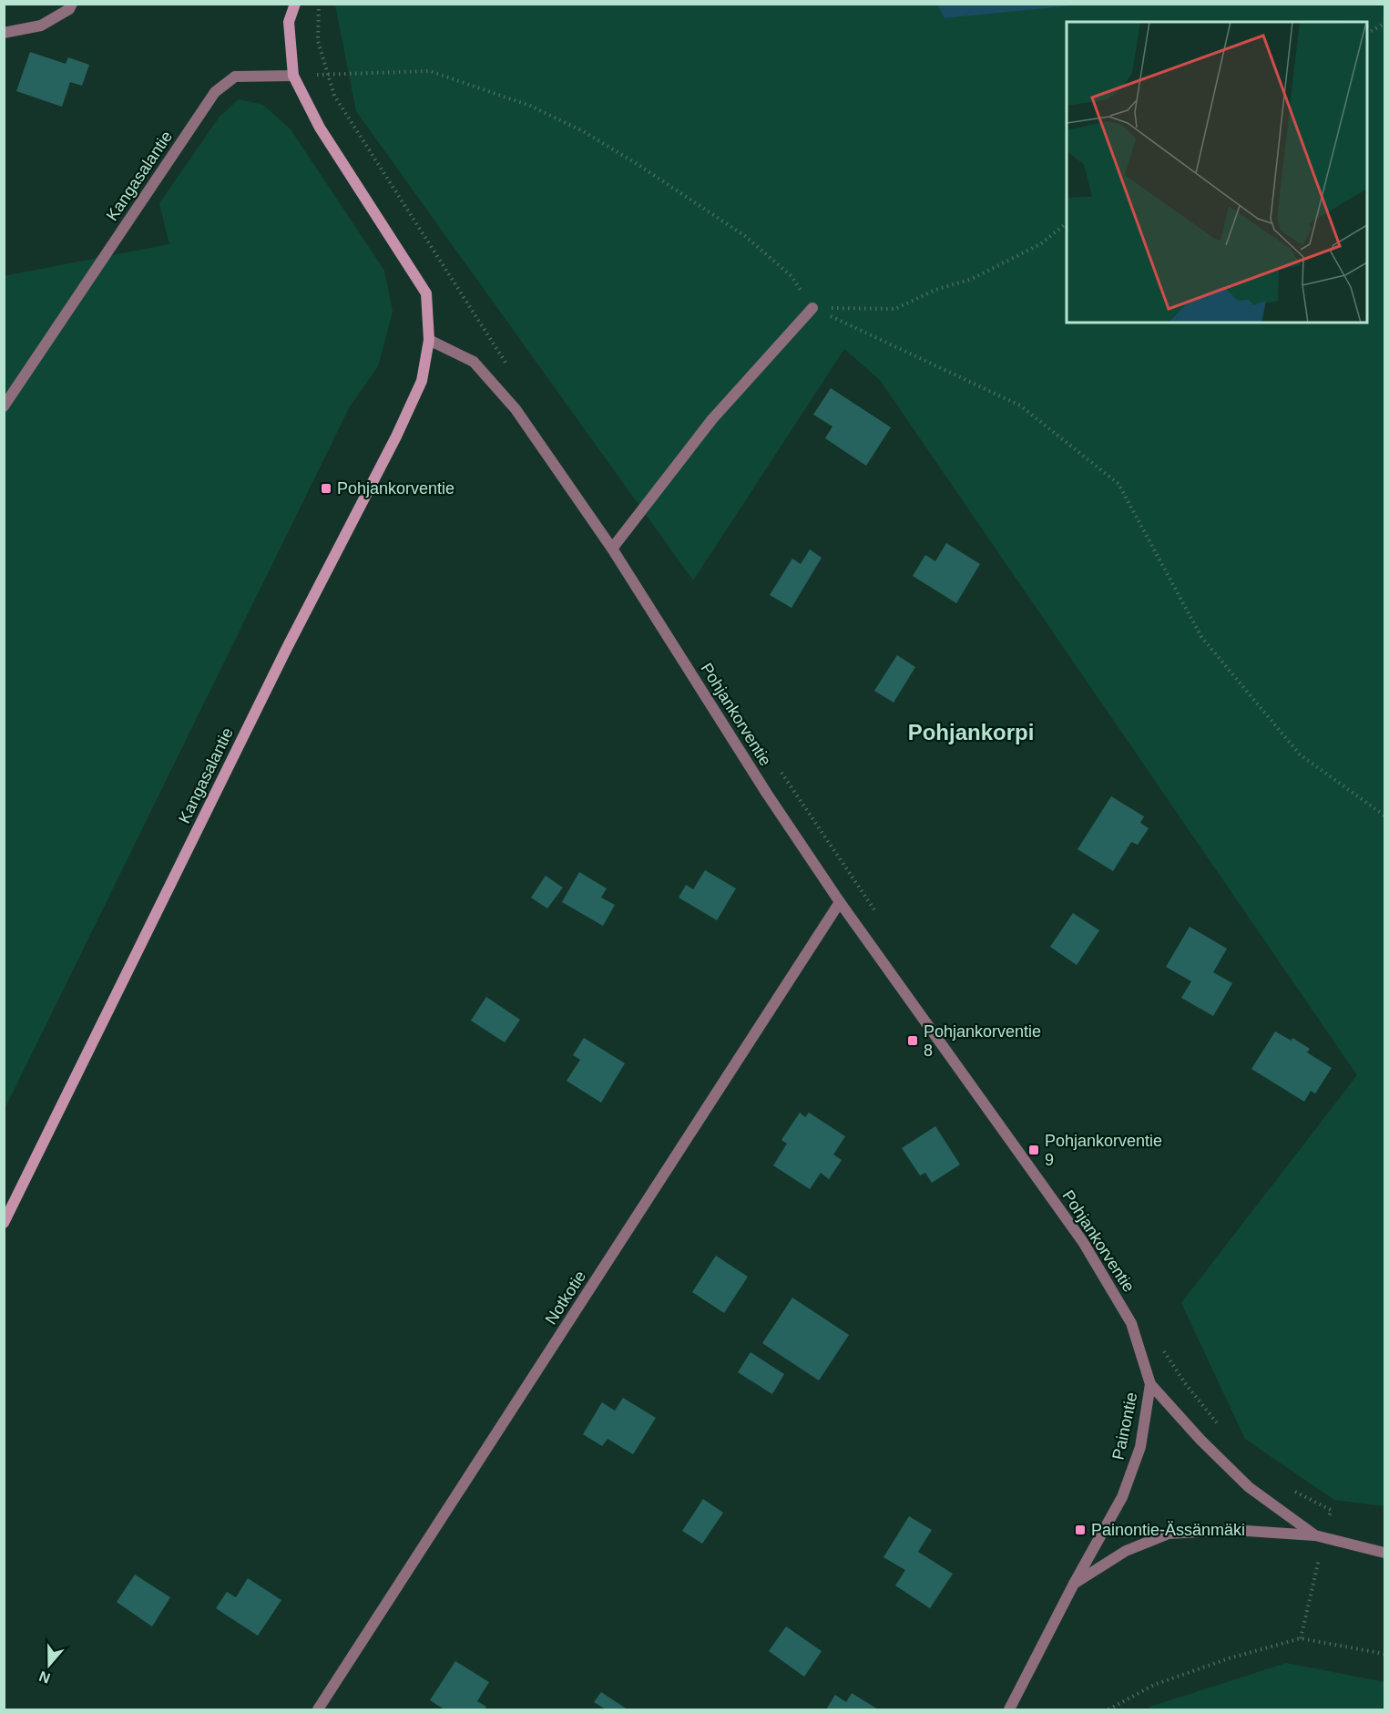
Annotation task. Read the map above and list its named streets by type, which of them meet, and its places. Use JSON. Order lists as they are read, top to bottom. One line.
{"streets":{"main road":["Kangasalantie"],"street":["Pohjankorventie","Notkotie","Painontie"]},"crossings":[["Kangasalantie","Pohjankorventie"],["Pohjankorventie","Notkotie"],["Pohjankorventie","Painontie"]],"districts":["Pohjankorpi"],"places":{"transit":["Pohjankorventie","Pohjankorventie 8","Pohjankorventie 9","Painontie-Ässänmäki"]},"north":"bottom"}
